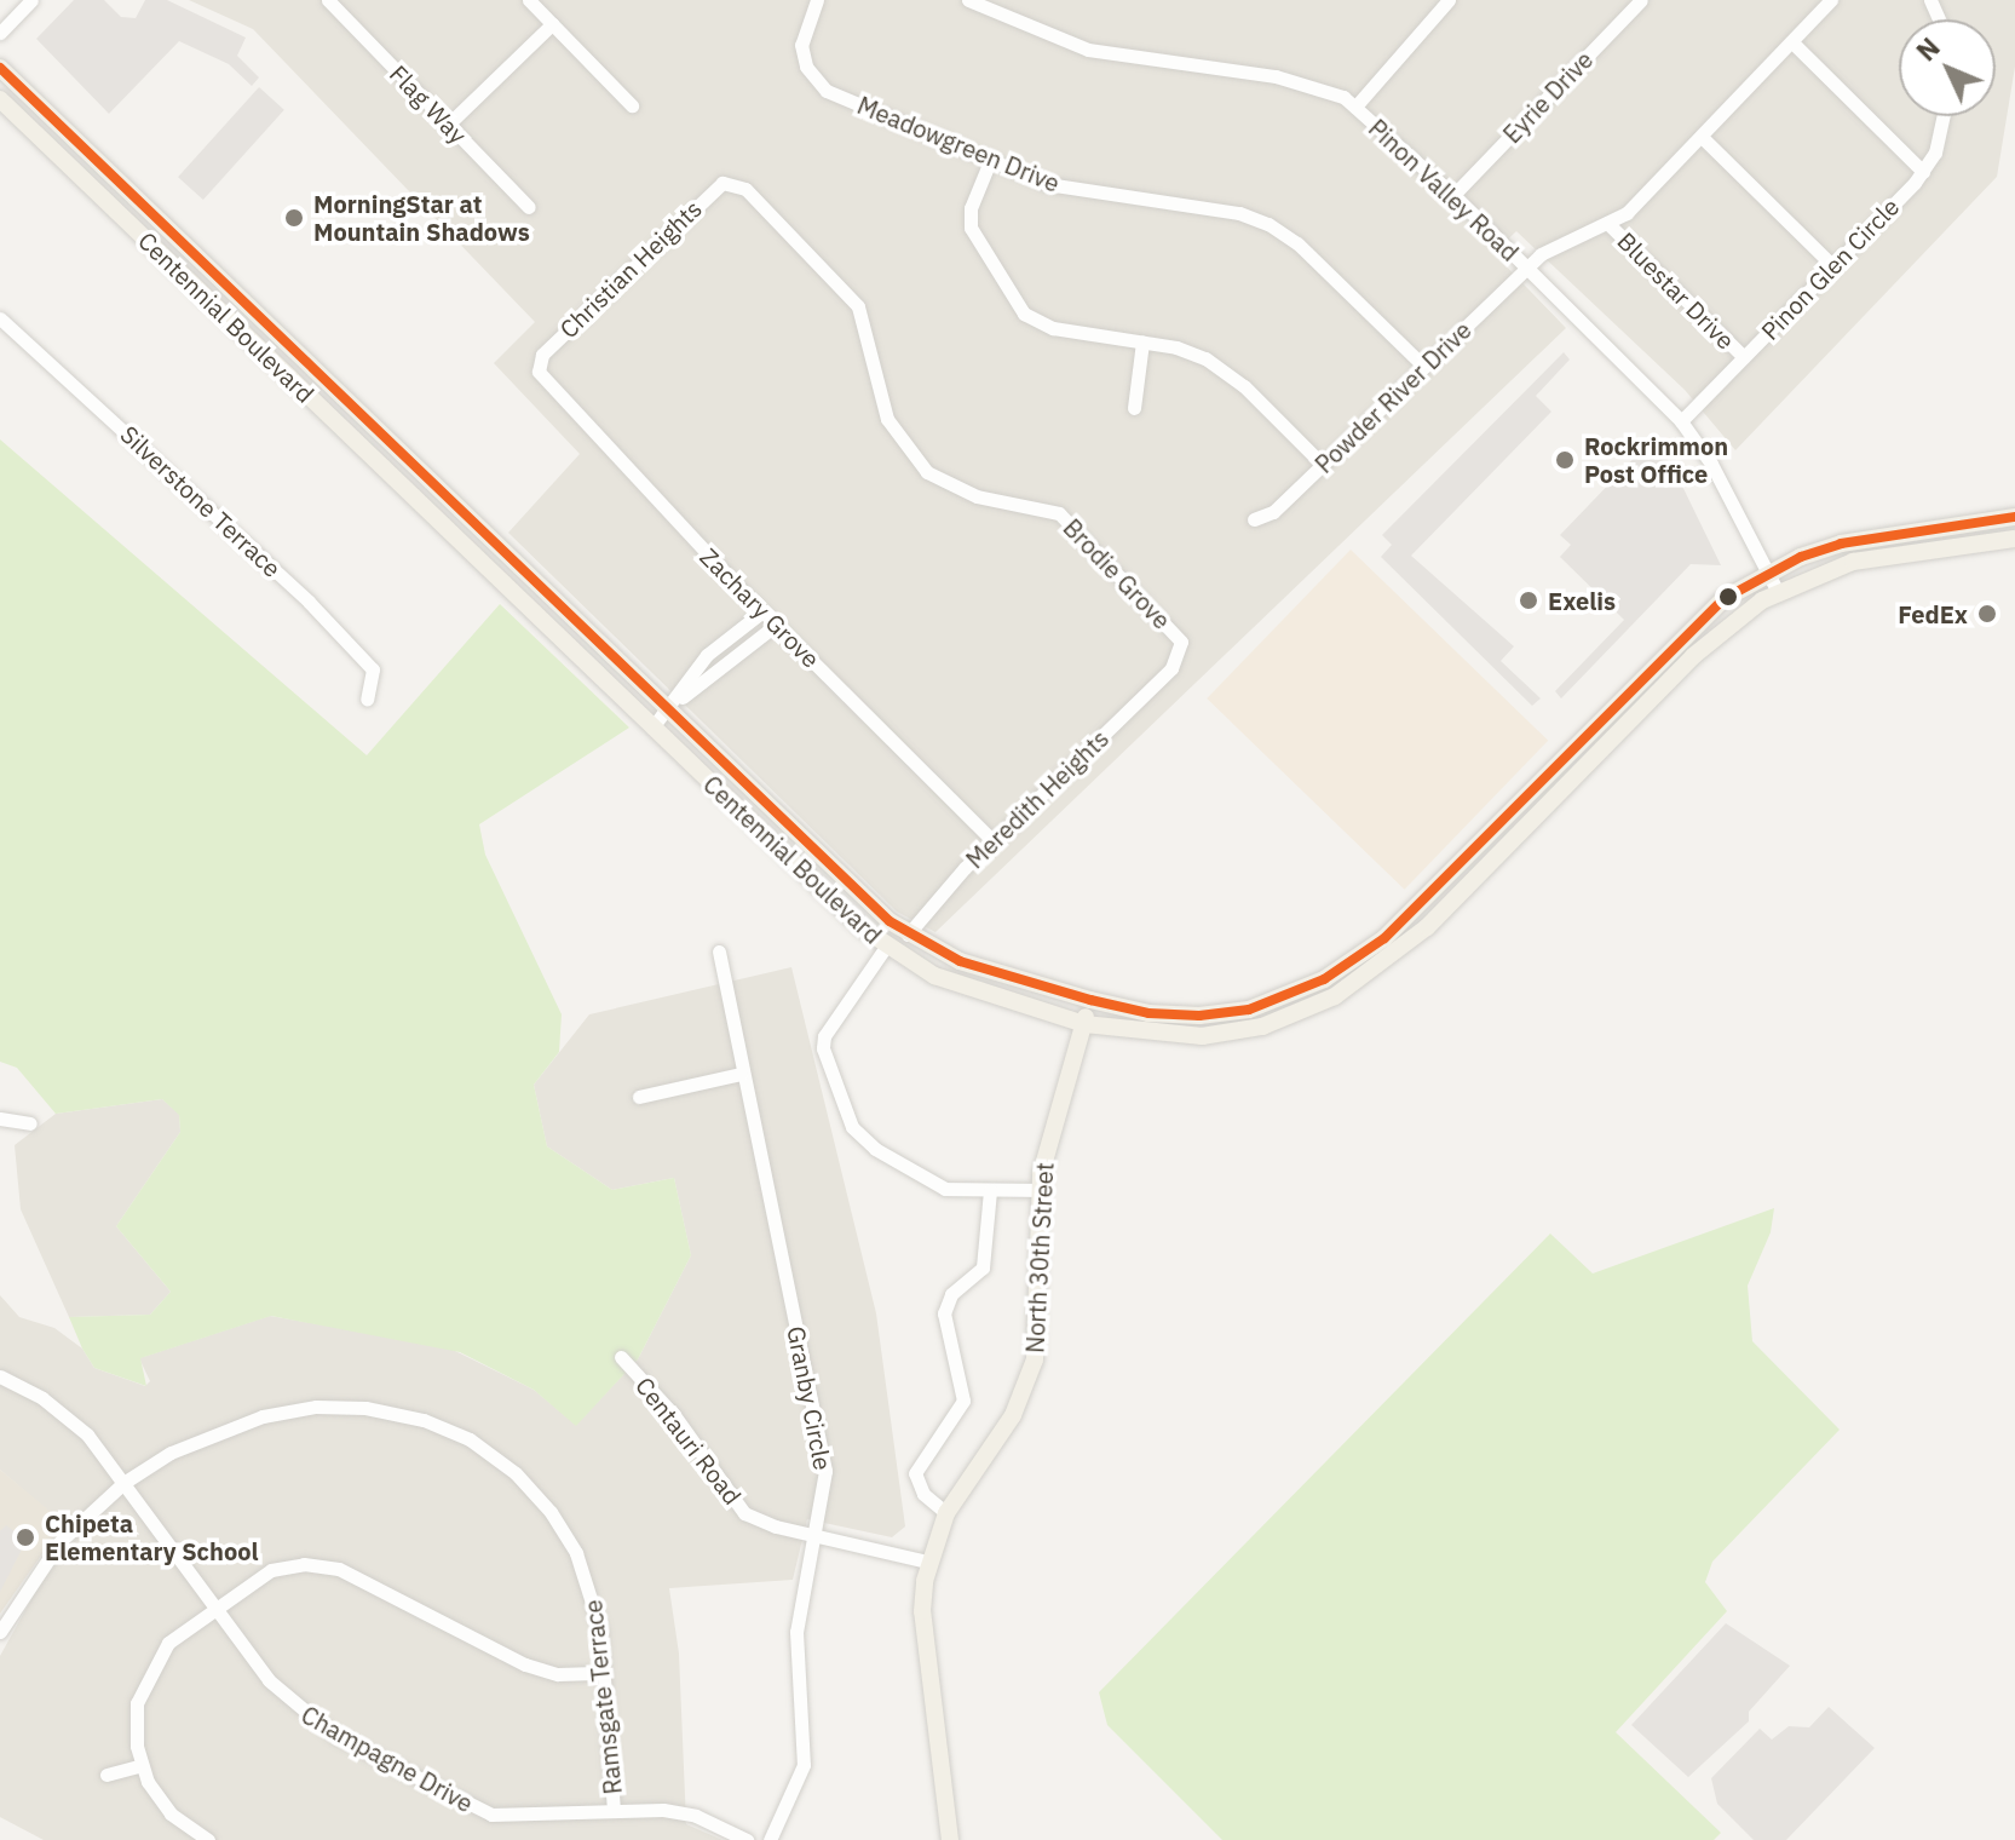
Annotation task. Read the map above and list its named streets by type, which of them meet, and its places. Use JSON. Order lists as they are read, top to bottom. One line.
{"streets":{"main road":["Centennial Boulevard","North 30th Street"],"street":["Eyrie Drive","Flag Way","Meadowgreen Drive","Pinon Valley Road","Christian Heights","Pinon Glen Circle","Bluestar Drive","Powder River Drive","Silverstone Terrace","Brodie Grove","Zachary Grove","Meredith Heights","Granby Circle","Centauri Road","Ramsgate Terrace","Champagne Drive"]},"crossings":[["Eyrie Drive","Pinon Valley Road"],["Meadowgreen Drive","Powder River Drive"],["Pinon Valley Road","Pinon Glen Circle"],["Pinon Valley Road","Centennial Boulevard"],["Pinon Valley Road","Powder River Drive"],["Christian Heights","Brodie Grove"],["Christian Heights","Zachary Grove"],["Pinon Glen Circle","Bluestar Drive"],["Centennial Boulevard","Meredith Heights"],["Centennial Boulevard","North 30th Street"],["Brodie Grove","Meredith Heights"],["Zachary Grove","Meredith Heights"],["North 30th Street","Centauri Road"],["Granby Circle","Centauri Road"],["Ramsgate Terrace","Champagne Drive"]],"places":["MorningStar at Mountain Shadows","Rockrimmon Post Office","Exelis","FedEx","Chipeta Elementary School"],"north":"top left"}
